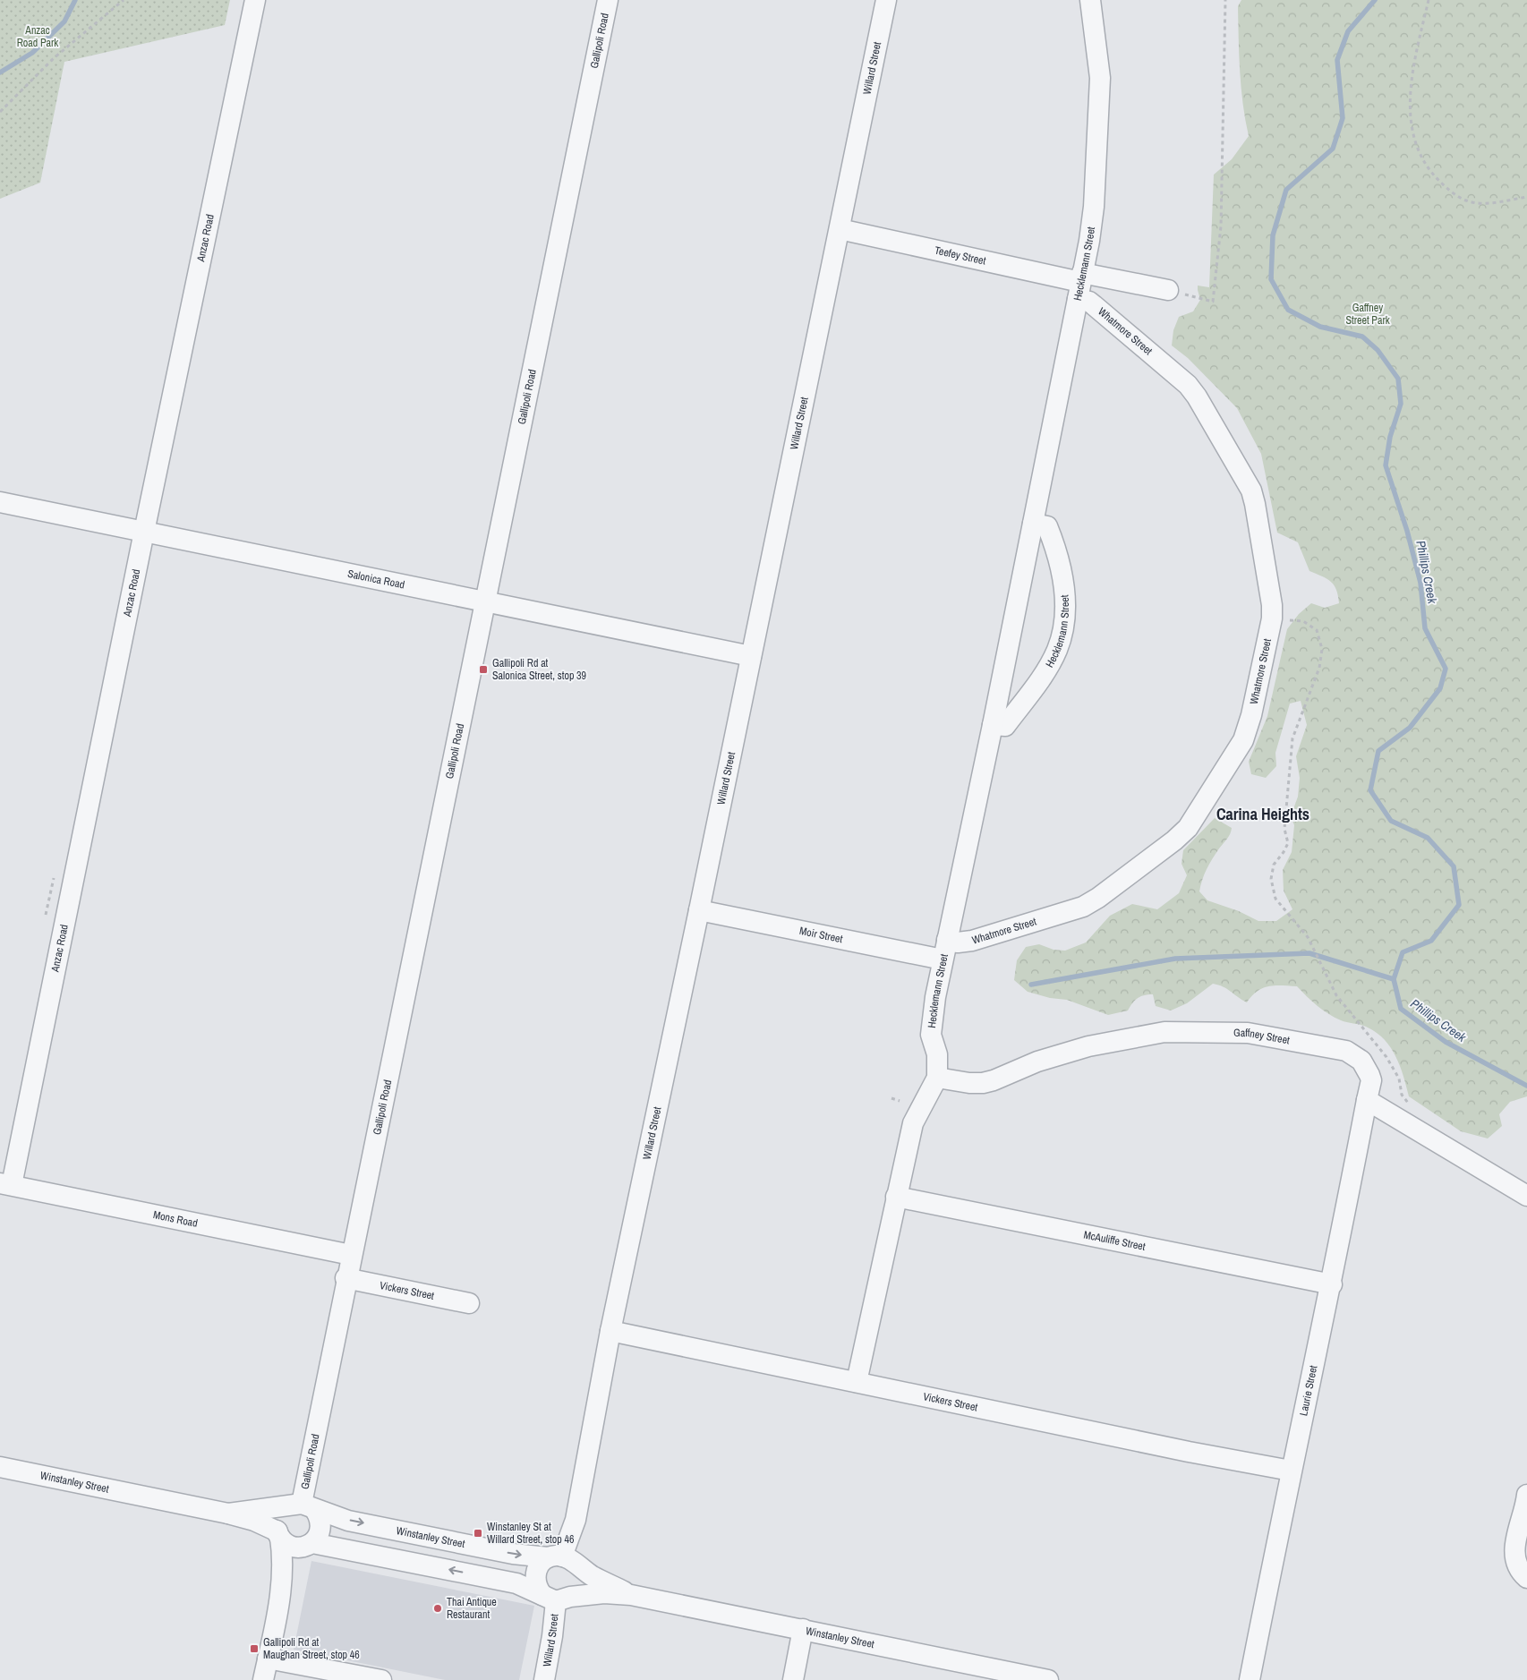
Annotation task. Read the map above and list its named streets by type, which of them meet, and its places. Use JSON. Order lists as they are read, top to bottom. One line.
{"streets":{"street":["Gallipoli Road","Willard Street","Anzac Road","Teefey Street","Hecklemann Street","Whatmore Street","Salonica Road","Moir Street","Gaffney Street","Mons Road","McAuliffe Street","Vickers Street","Laurie Street","Winstanley Street"]},"crossings":[["Gallipoli Road","Salonica Road"],["Gallipoli Road","Mons Road"],["Gallipoli Road","Vickers Street"],["Gallipoli Road","Winstanley Street"],["Willard Street","Teefey Street"],["Willard Street","Salonica Road"],["Willard Street","Moir Street"],["Willard Street","Vickers Street"],["Willard Street","Winstanley Street"],["Anzac Road","Salonica Road"],["Anzac Road","Mons Road"],["Teefey Street","Hecklemann Street"],["Teefey Street","Whatmore Street"],["Hecklemann Street","Whatmore Street"],["Hecklemann Street","Moir Street"],["Hecklemann Street","Gaffney Street"],["Gaffney Street","Laurie Street"],["McAuliffe Street","Laurie Street"],["Vickers Street","Laurie Street"]],"districts":["Carina Heights"],"water":["Phillips Creek"],"parks":["Anzac Road Park","Gaffney Street Park"],"places":{"transit":["Gallipoli Rd at Salonica Street, stop 39","Winstanley St at Willard Street, stop 46","Gallipoli Rd at Maughan Street, stop 46"],"other":["Thai Antique Restaurant"]}}
